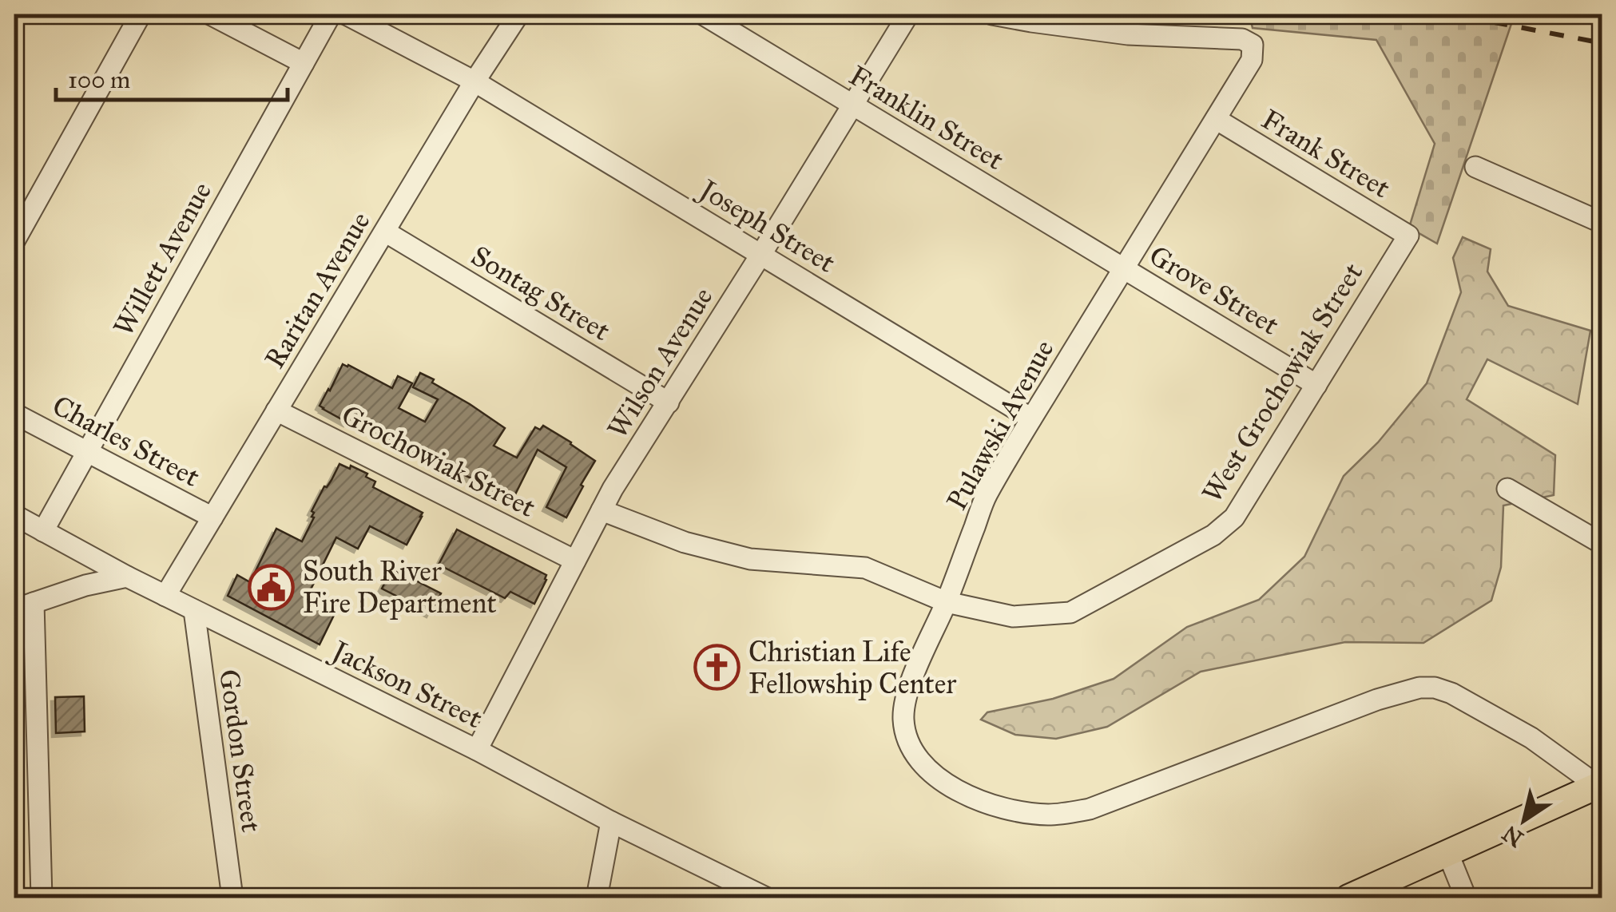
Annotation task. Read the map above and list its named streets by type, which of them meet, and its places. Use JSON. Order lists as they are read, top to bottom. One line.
{"streets":{"street":["Franklin Street","Frank Street","Joseph Street","Willett Avenue","Raritan Avenue","Grove Street","Sontag Street","Wilson Avenue","West Grochowiak Street","Pulawski Avenue","Charles Street","Grochowiak Street","Jackson Street","Gordon Street"]},"crossings":[["Franklin Street","Grove Street"],["Franklin Street","Wilson Avenue"],["Franklin Street","Pulawski Avenue"],["Frank Street","West Grochowiak Street"],["Frank Street","Pulawski Avenue"],["Joseph Street","Raritan Avenue"],["Joseph Street","Wilson Avenue"],["Joseph Street","Pulawski Avenue"],["Willett Avenue","Charles Street"],["Willett Avenue","Jackson Street"],["Raritan Avenue","Sontag Street"],["Raritan Avenue","Charles Street"],["Raritan Avenue","Grochowiak Street"],["Raritan Avenue","Jackson Street"],["Grove Street","West Grochowiak Street"],["Grove Street","Pulawski Avenue"],["Sontag Street","Wilson Avenue"],["Wilson Avenue","West Grochowiak Street"],["Wilson Avenue","Grochowiak Street"],["Wilson Avenue","Jackson Street"],["West Grochowiak Street","Pulawski Avenue"],["Jackson Street","Gordon Street"]],"places":{"public building":["South River Fire Department"],"church":["Christian Life Fellowship Center"]},"scale_bar":"100 m","north":"bottom left"}
